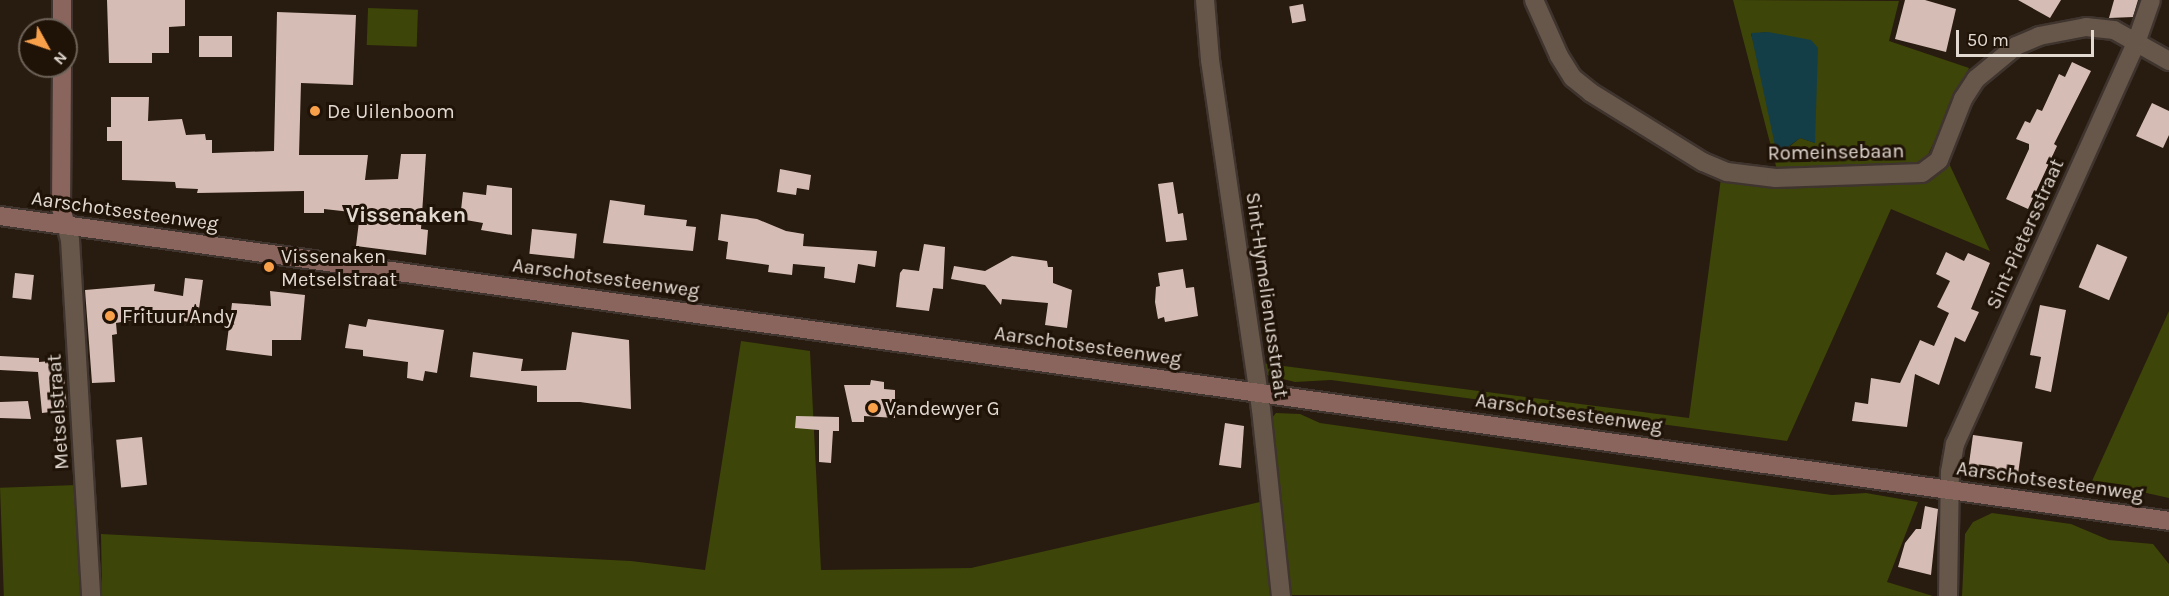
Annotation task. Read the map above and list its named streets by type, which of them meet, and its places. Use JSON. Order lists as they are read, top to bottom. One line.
{"streets":{"main road":["Aarschotsesteenweg"],"street":["Romeinsebaan","Sint-Pietersstraat","Sint-Hymelienusstraat","Metselstraat"]},"crossings":[["Romeinsebaan","Sint-Pietersstraat"],["Aarschotsesteenweg","Sint-Pietersstraat"],["Aarschotsesteenweg","Sint-Hymelienusstraat"],["Aarschotsesteenweg","Metselstraat"]],"districts":["Vissenaken"],"places":["De Uilenboom","Vissenaken Metselstraat","Frituur Andy","Vandewyer G"],"scale_bar":"50 m","north":"bottom right"}
